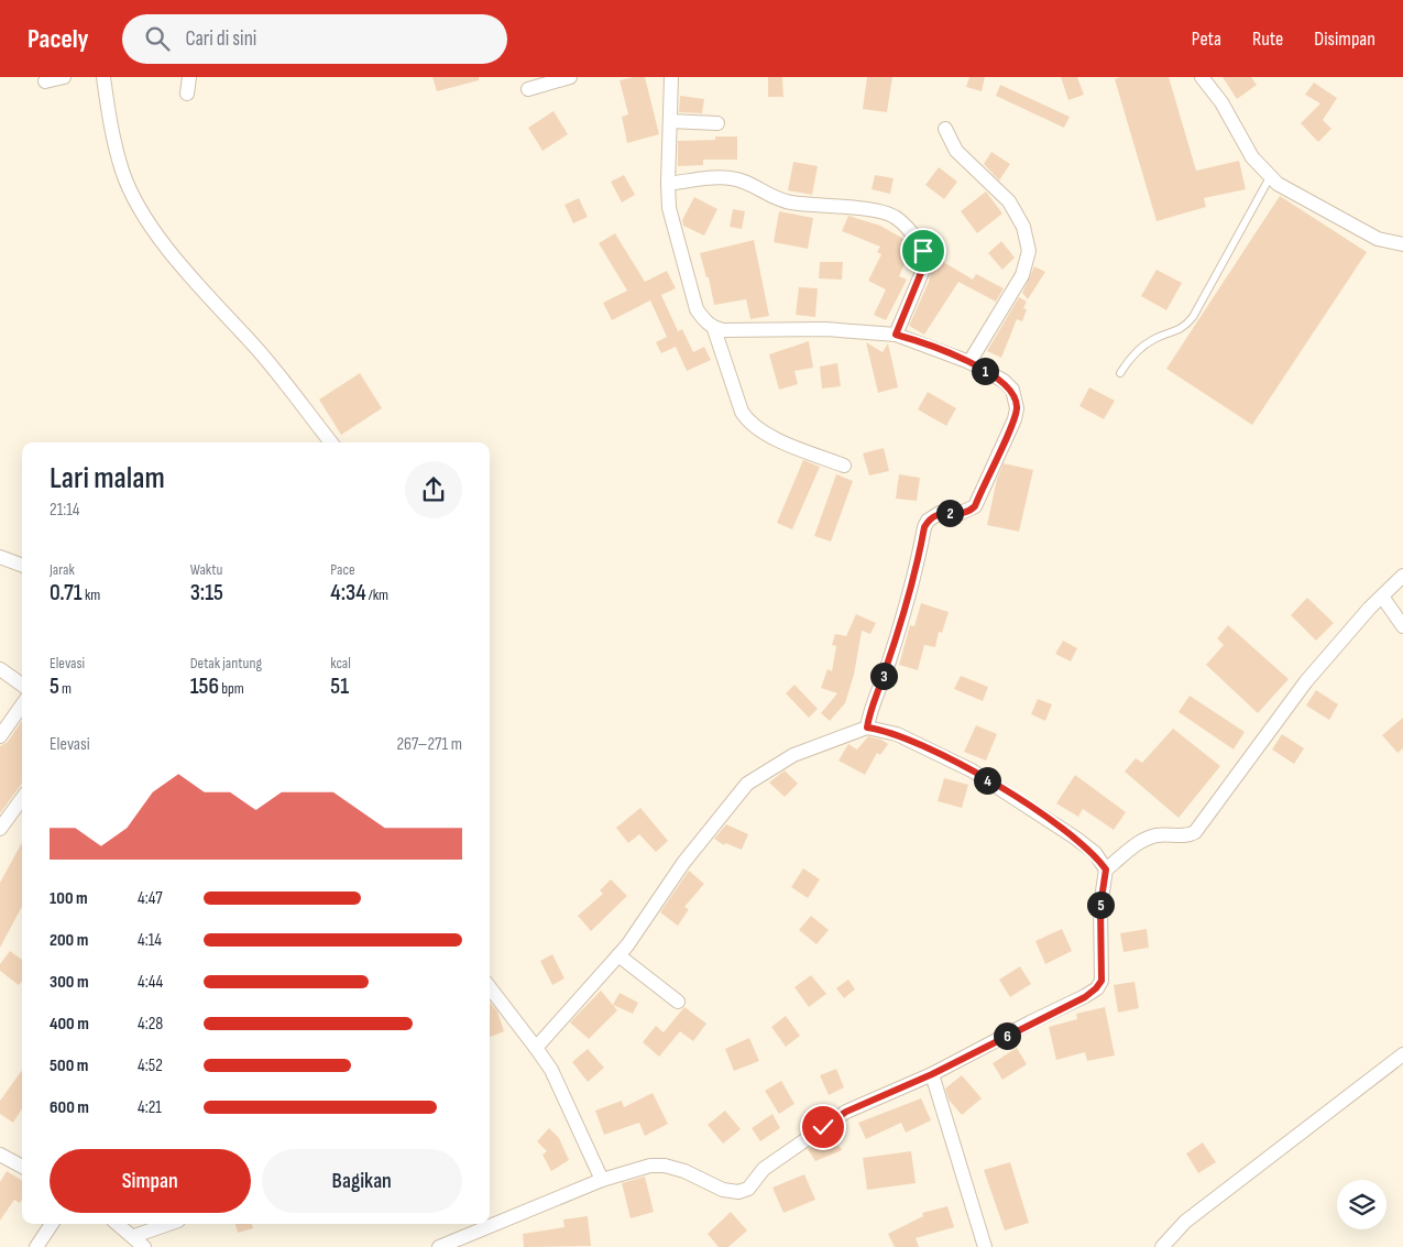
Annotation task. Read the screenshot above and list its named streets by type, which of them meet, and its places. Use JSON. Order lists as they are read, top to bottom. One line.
{"page":{"header":"Pacely","search":"Cari di sini","nav":["Peta","Rute","Disimpan"],"pins":["1","2","3","4","5","6"],"heading":["Lari malam","21:14"],"stats":[["Jarak","0.71 km"],["Waktu","3:15"],["Pace","4:34 /km"],["Elevasi","5 m"],["Detak jantung","156 bpm"],["kcal","51"]],"chart":["Elevasi","267–271 m"],"list":[{"name":"100 m","note":"4:47"},{"name":"200 m","note":"4:14"},{"name":"300 m","note":"4:44"},{"name":"400 m","note":"4:28"},{"name":"500 m","note":"4:52"},{"name":"600 m","note":"4:21"}],"buttons":["Simpan","Bagikan"]}}
